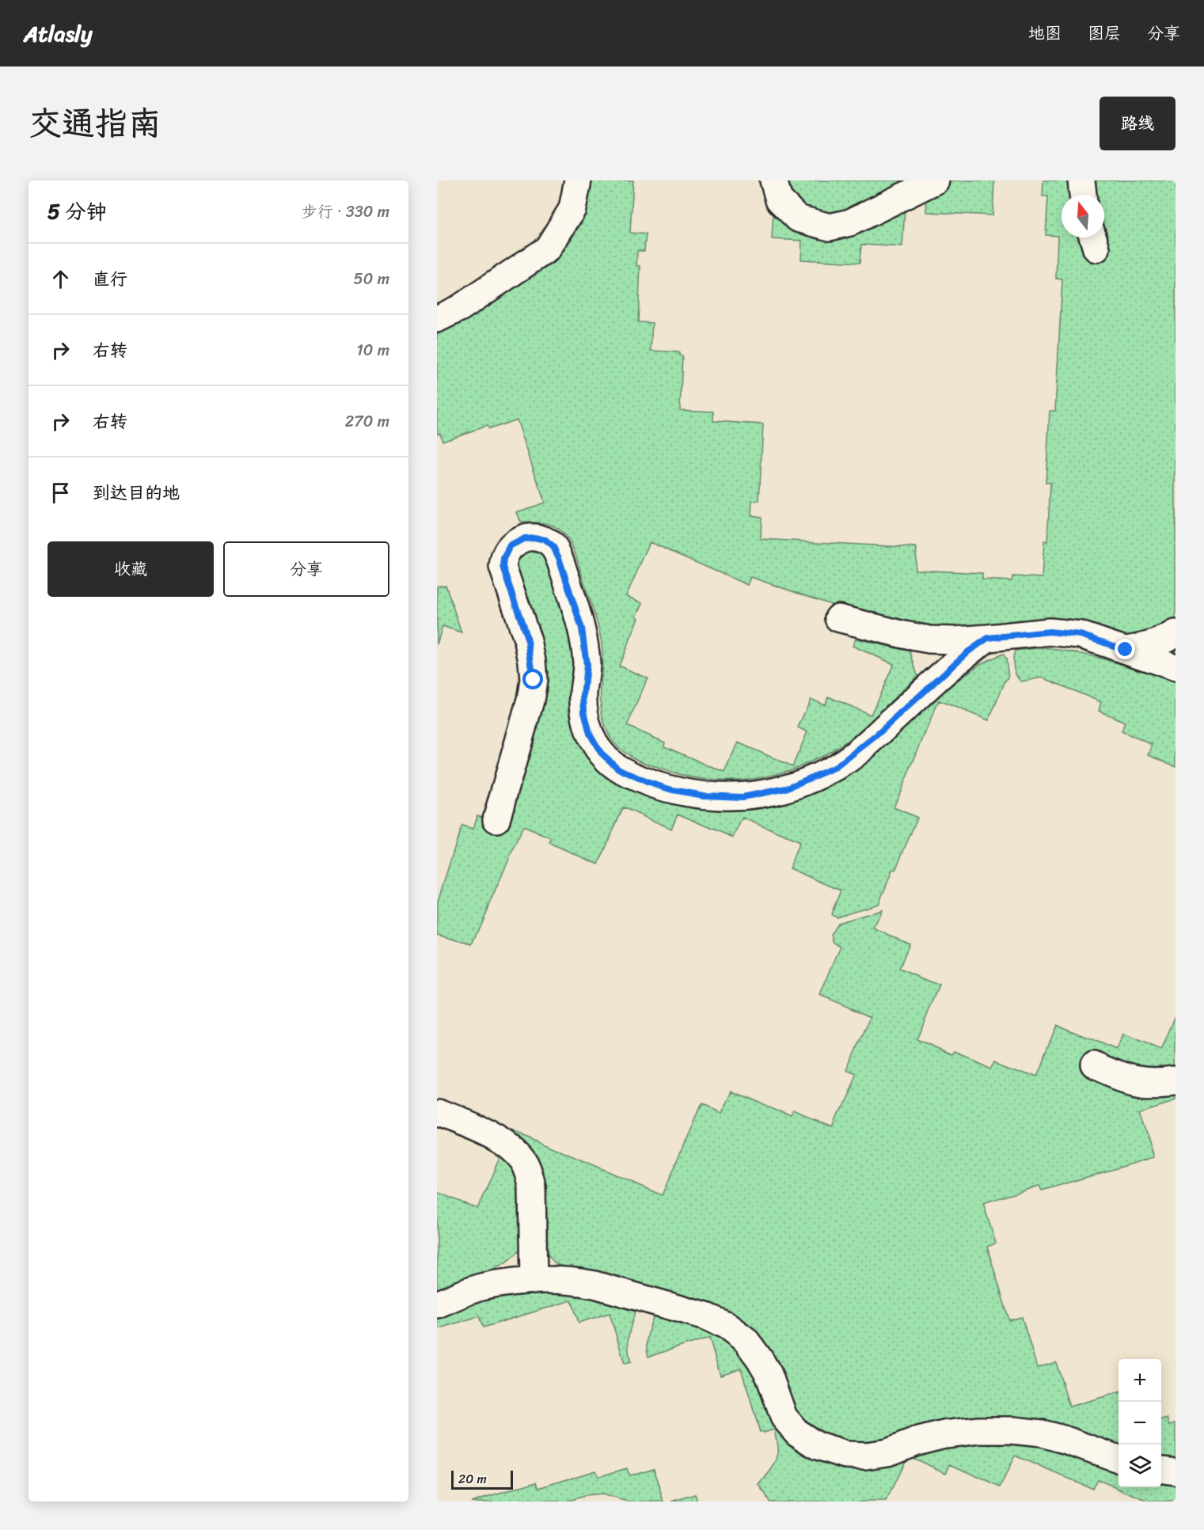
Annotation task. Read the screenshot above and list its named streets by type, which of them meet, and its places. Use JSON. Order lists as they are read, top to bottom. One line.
{"scale_bar":"20 m","north":"top","page":{"header":"Atlasly","nav":["地图","图层","分享"],"title":"交通指南","buttons":["路线",["收藏","分享"]],"heading":["5 分钟","步行 · 330 m"],"list":[["直行","50 m"],["右转","10 m"],["右转","270 m"],"到达目的地"],"map_buttons":["+","−"],"scale":"20 m"}}
